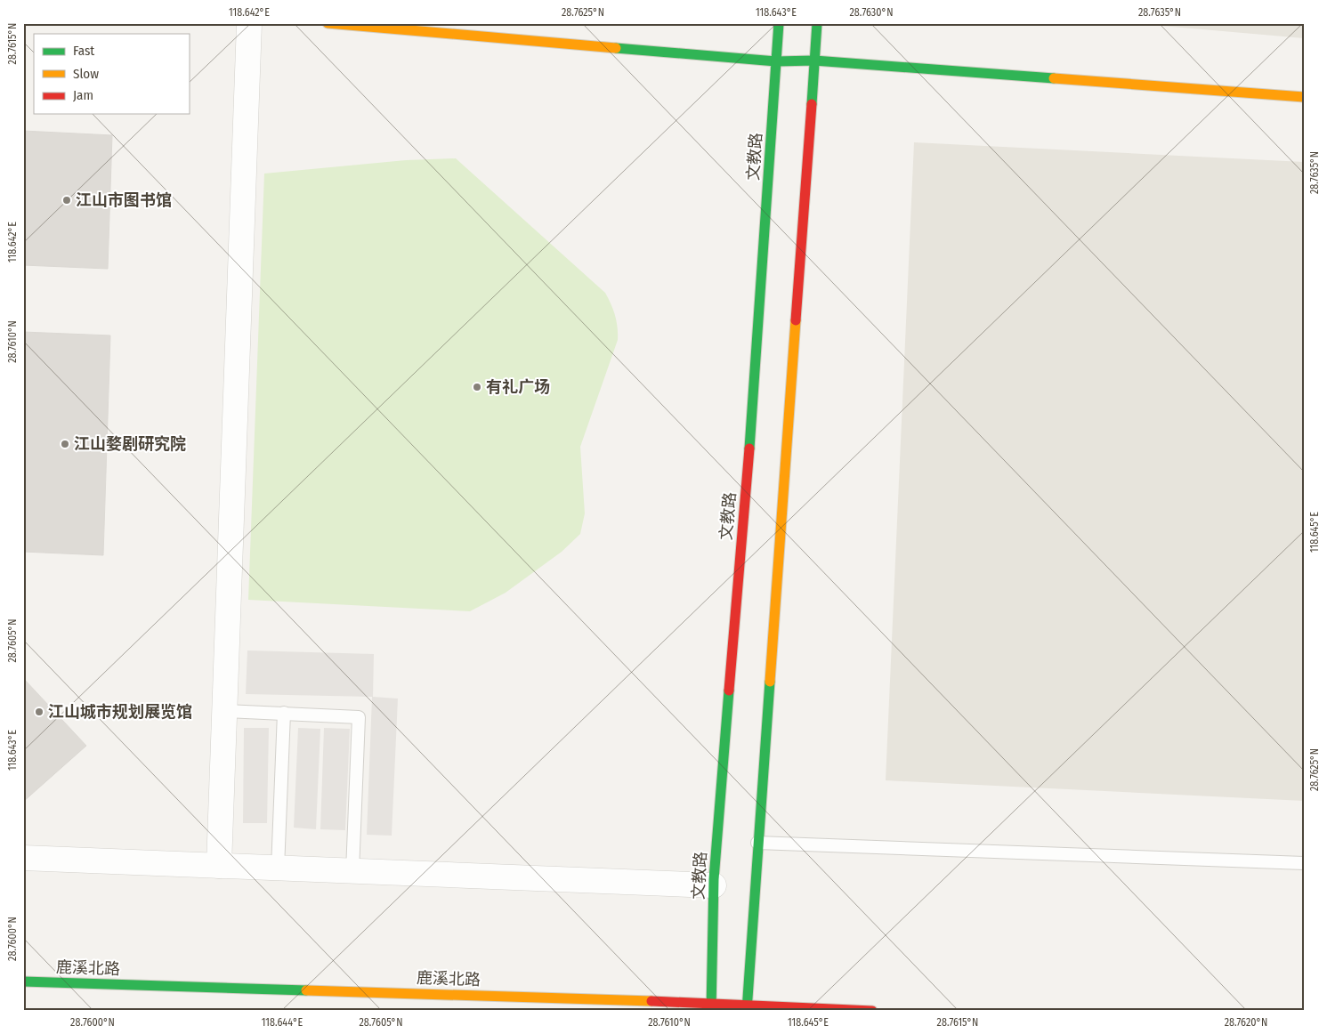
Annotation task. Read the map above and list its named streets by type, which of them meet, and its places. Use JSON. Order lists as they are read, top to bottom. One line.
{"streets":{"main road":["文教路","鹿溪北路"]},"crossings":[["文教路","鹿溪北路"]],"places":["江山市图书馆","有礼广场","江山婺剧研究院","江山城市规划展览馆"],"legend":["Fast","Slow","Jam"],"coordinates":["118.642°E","28.7625°N","118.643°E","28.7630°N","28.7635°N","28.7615°N","28.7610°N","118.645°E","28.7605°N","28.7600°N","118.644°E","28.7620°N"]}
